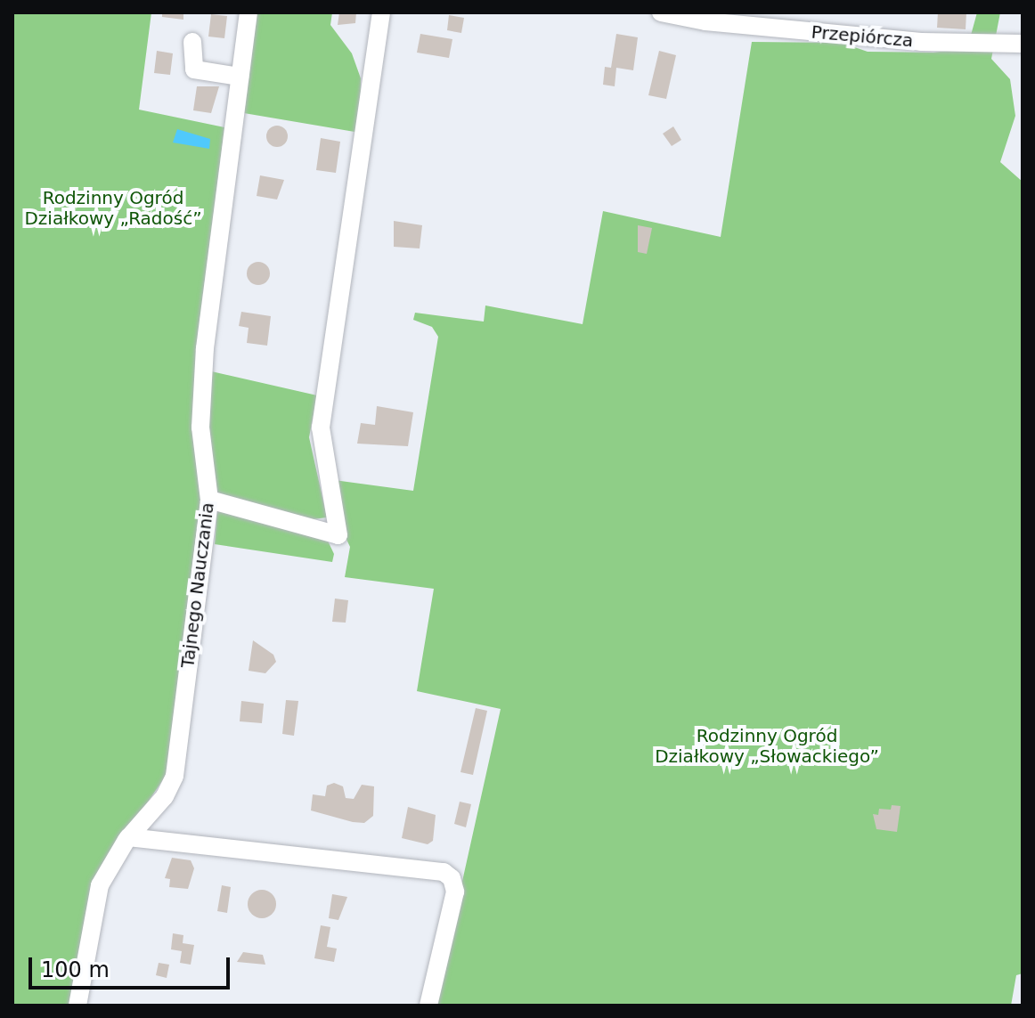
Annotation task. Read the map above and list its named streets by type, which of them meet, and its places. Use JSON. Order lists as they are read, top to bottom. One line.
{"streets":{"street":["Przepiórcza","Tajnego Nauczania"]},"parks":["Rodzinny Ogród Działkowy „Radość”","Rodzinny Ogród Działkowy „Słowackiego”"],"scale_bar":"100 m"}
